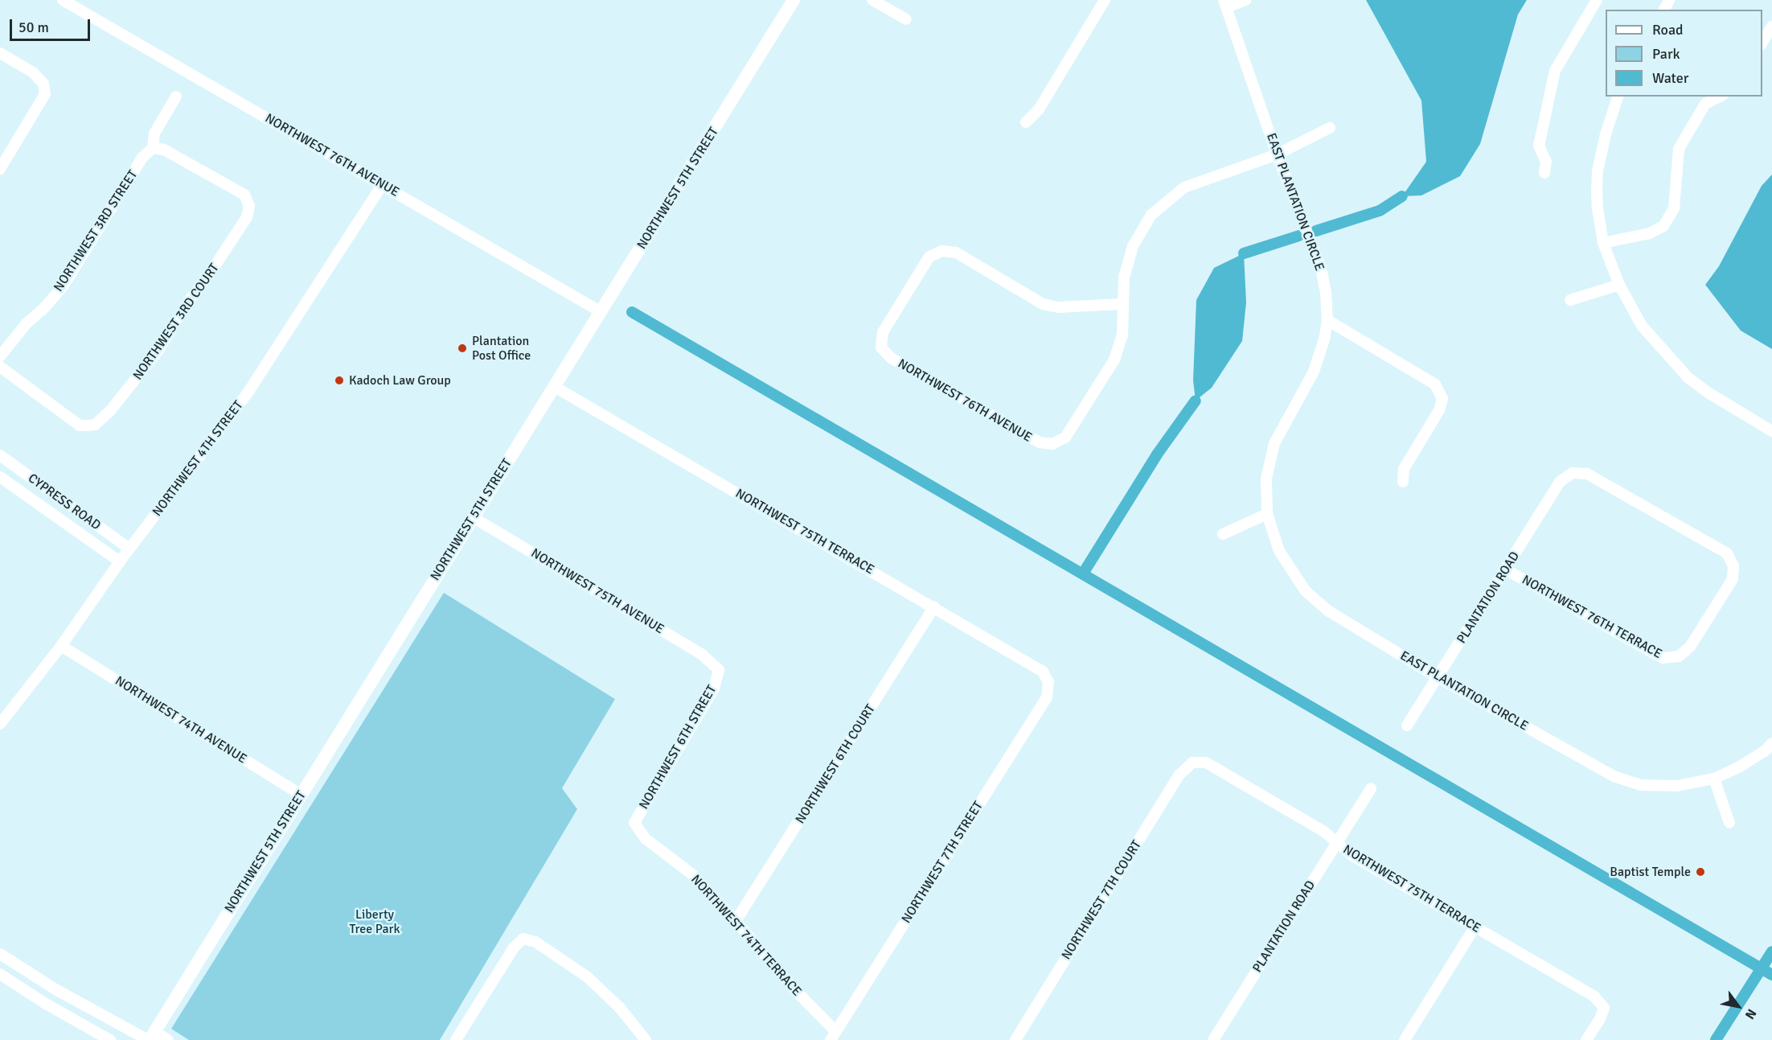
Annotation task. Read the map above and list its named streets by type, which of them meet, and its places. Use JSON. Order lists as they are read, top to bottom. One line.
{"streets":{"street":["NORTHWEST 76TH AVENUE","NORTHWEST 5TH STREET","EAST PLANTATION CIRCLE","NORTHWEST 3RD STREET","NORTHWEST 3RD COURT","NORTHWEST 4TH STREET","CYPRESS ROAD","NORTHWEST 75TH TERRACE","NORTHWEST 75TH AVENUE","PLANTATION ROAD","NORTHWEST 76TH TERRACE","NORTHWEST 74TH AVENUE","NORTHWEST 6TH STREET","NORTHWEST 6TH COURT","NORTHWEST 7TH STREET","NORTHWEST 7TH COURT","NORTHWEST 74TH TERRACE"]},"crossings":[["NORTHWEST 76TH AVENUE","NORTHWEST 5TH STREET"],["NORTHWEST 76TH AVENUE","NORTHWEST 4TH STREET"],["NORTHWEST 5TH STREET","NORTHWEST 75TH TERRACE"],["NORTHWEST 5TH STREET","NORTHWEST 75TH AVENUE"],["NORTHWEST 5TH STREET","NORTHWEST 74TH AVENUE"],["EAST PLANTATION CIRCLE","PLANTATION ROAD"],["NORTHWEST 3RD STREET","NORTHWEST 3RD COURT"],["NORTHWEST 4TH STREET","CYPRESS ROAD"],["NORTHWEST 4TH STREET","NORTHWEST 74TH AVENUE"],["NORTHWEST 75TH TERRACE","PLANTATION ROAD"],["NORTHWEST 75TH TERRACE","NORTHWEST 6TH COURT"],["NORTHWEST 75TH TERRACE","NORTHWEST 7TH STREET"],["NORTHWEST 75TH TERRACE","NORTHWEST 7TH COURT"],["NORTHWEST 75TH AVENUE","NORTHWEST 6TH STREET"],["PLANTATION ROAD","NORTHWEST 76TH TERRACE"],["NORTHWEST 6TH STREET","NORTHWEST 74TH TERRACE"],["NORTHWEST 6TH COURT","NORTHWEST 74TH TERRACE"],["NORTHWEST 7TH STREET","NORTHWEST 74TH TERRACE"]],"parks":["Liberty Tree Park"],"places":["Plantation Post Office","Kadoch Law Group","Baptist Temple"],"legend":["Road","Park","Water"],"scale_bar":"50 m","north":"bottom right"}
